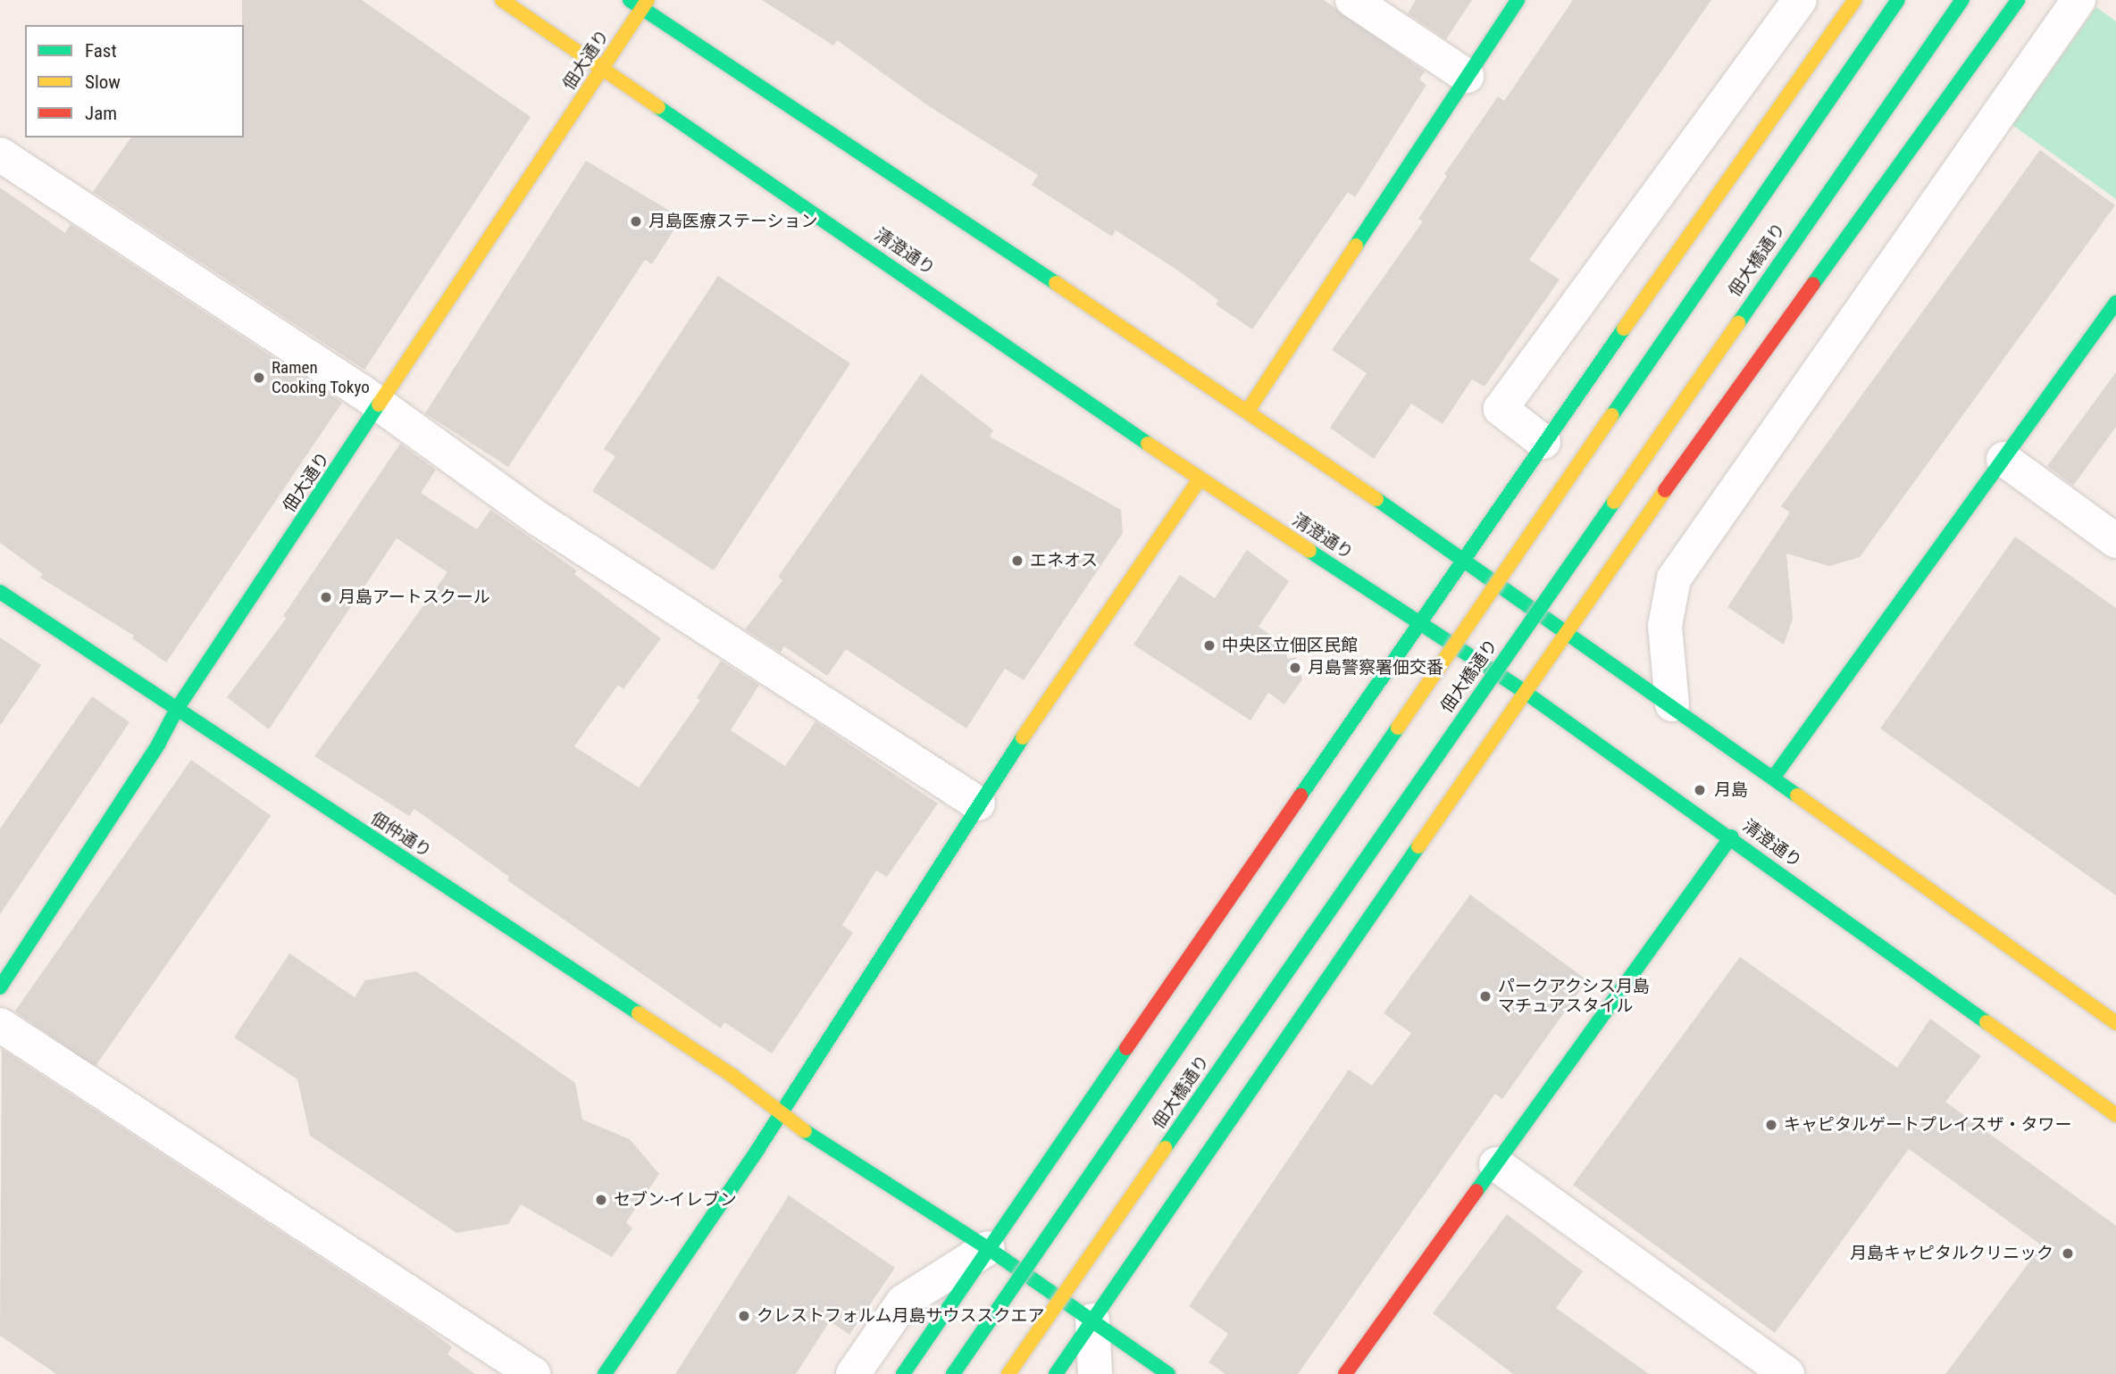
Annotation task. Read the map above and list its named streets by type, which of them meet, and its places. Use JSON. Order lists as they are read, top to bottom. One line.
{"streets":{"main road":["佃大通り","清澄通り","佃大橋通り","佃仲通り"]},"crossings":[["佃大通り","清澄通り"],["佃大通り","佃仲通り"]],"places":["月島医療ステーション","Ramen Cooking Tokyo","エネオス","月島アートスクール","中央区立佃区民館","月島警察署佃交番","月島","パークアクシス月島 マチュアスタイル","キャピタルゲートプレイスザ・タワー","セブン-イレブン","月島キャピタルクリニック","クレストフォルム月島サウススクエア"],"legend":["Fast","Slow","Jam"]}
